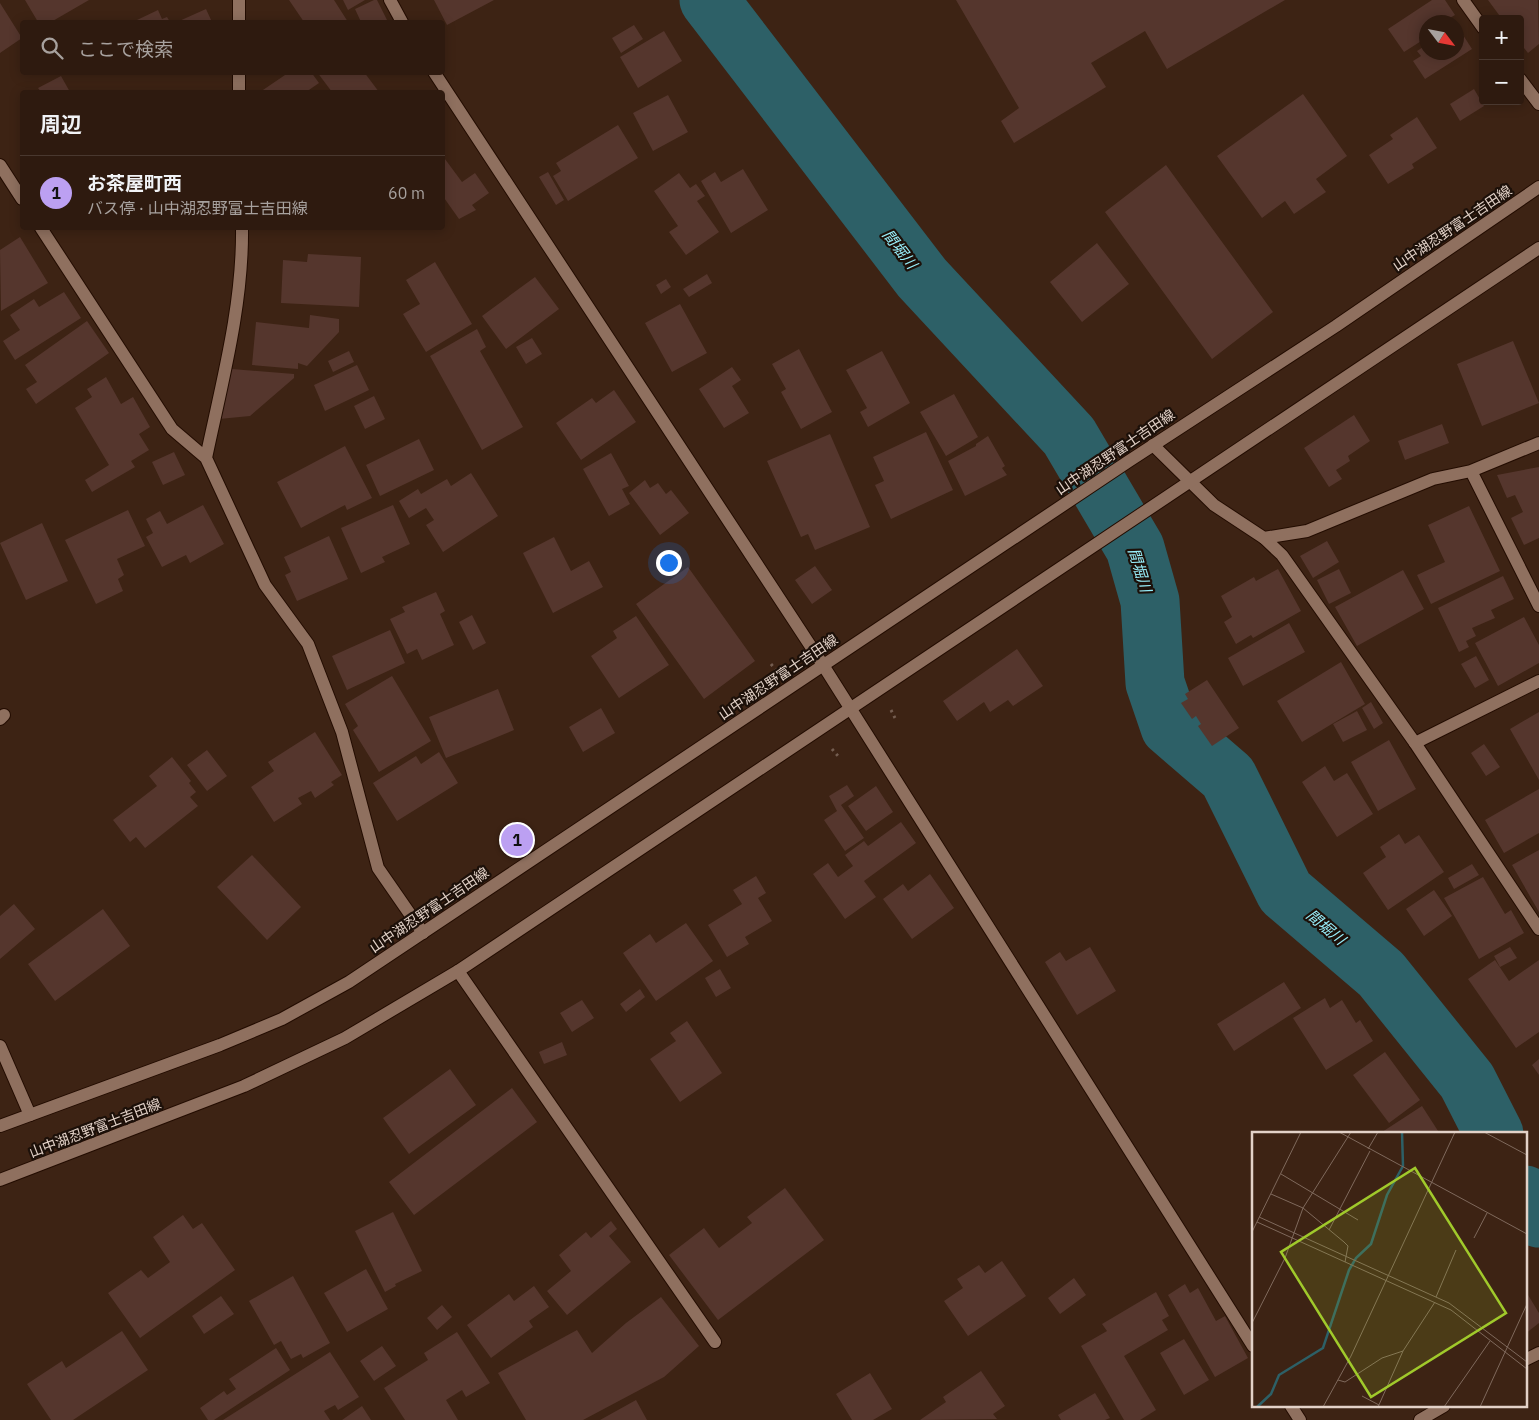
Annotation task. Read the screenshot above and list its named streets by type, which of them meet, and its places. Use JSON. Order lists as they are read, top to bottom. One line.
{"streets":{"street":["山中湖忍野富士吉田線"]},"water":["間堀川"],"north":"bottom right","page":{"map_buttons":["+","−"],"search":"ここで検索","heading":"周辺","list":[{"mark":"1","name":"お茶屋町西","note":"バス停 · 山中湖忍野富士吉田線","value":"60 m"}],"pins":"1"}}
